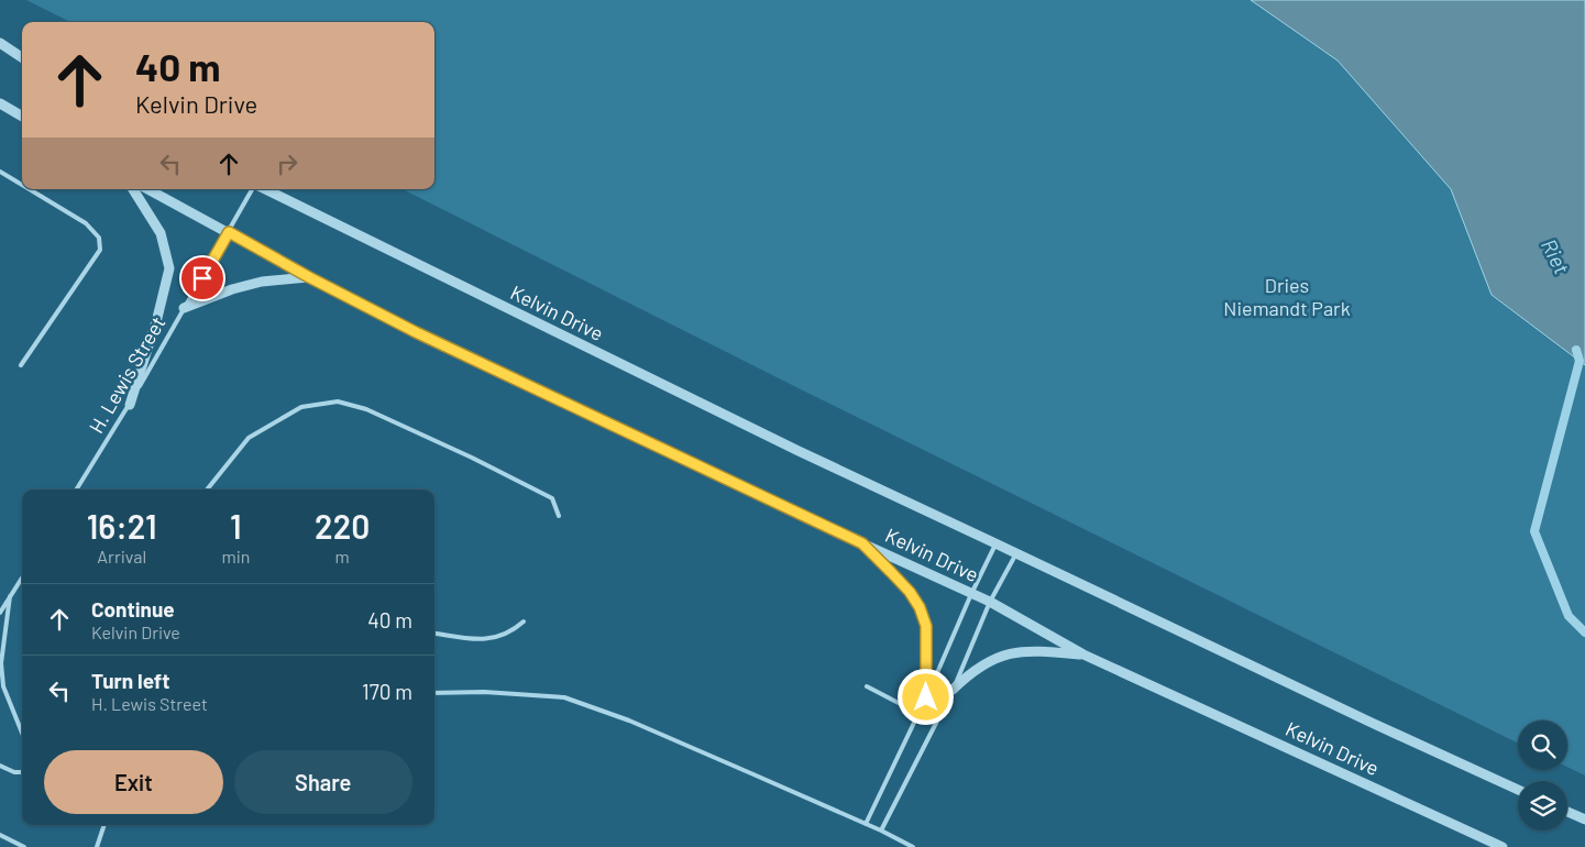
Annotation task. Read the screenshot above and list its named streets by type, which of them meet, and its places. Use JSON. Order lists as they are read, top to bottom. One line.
{"streets":{"street":["Kelvin Drive"],"lane":["H. Lewis Street"]},"crossings":[["Kelvin Drive","H. Lewis Street"]],"water":["Riet"],"parks":["Dries Niemandt Park"],"page":{"turn":["40 m","Kelvin Drive"],"eta":["16:21","Arrival","1","min","220","m"],"list":[{"name":"Continue","note":"Kelvin Drive","value":"40 m"},{"name":"Turn left","note":"H. Lewis Street","value":"170 m"}],"buttons":["Exit","Share"]}}
